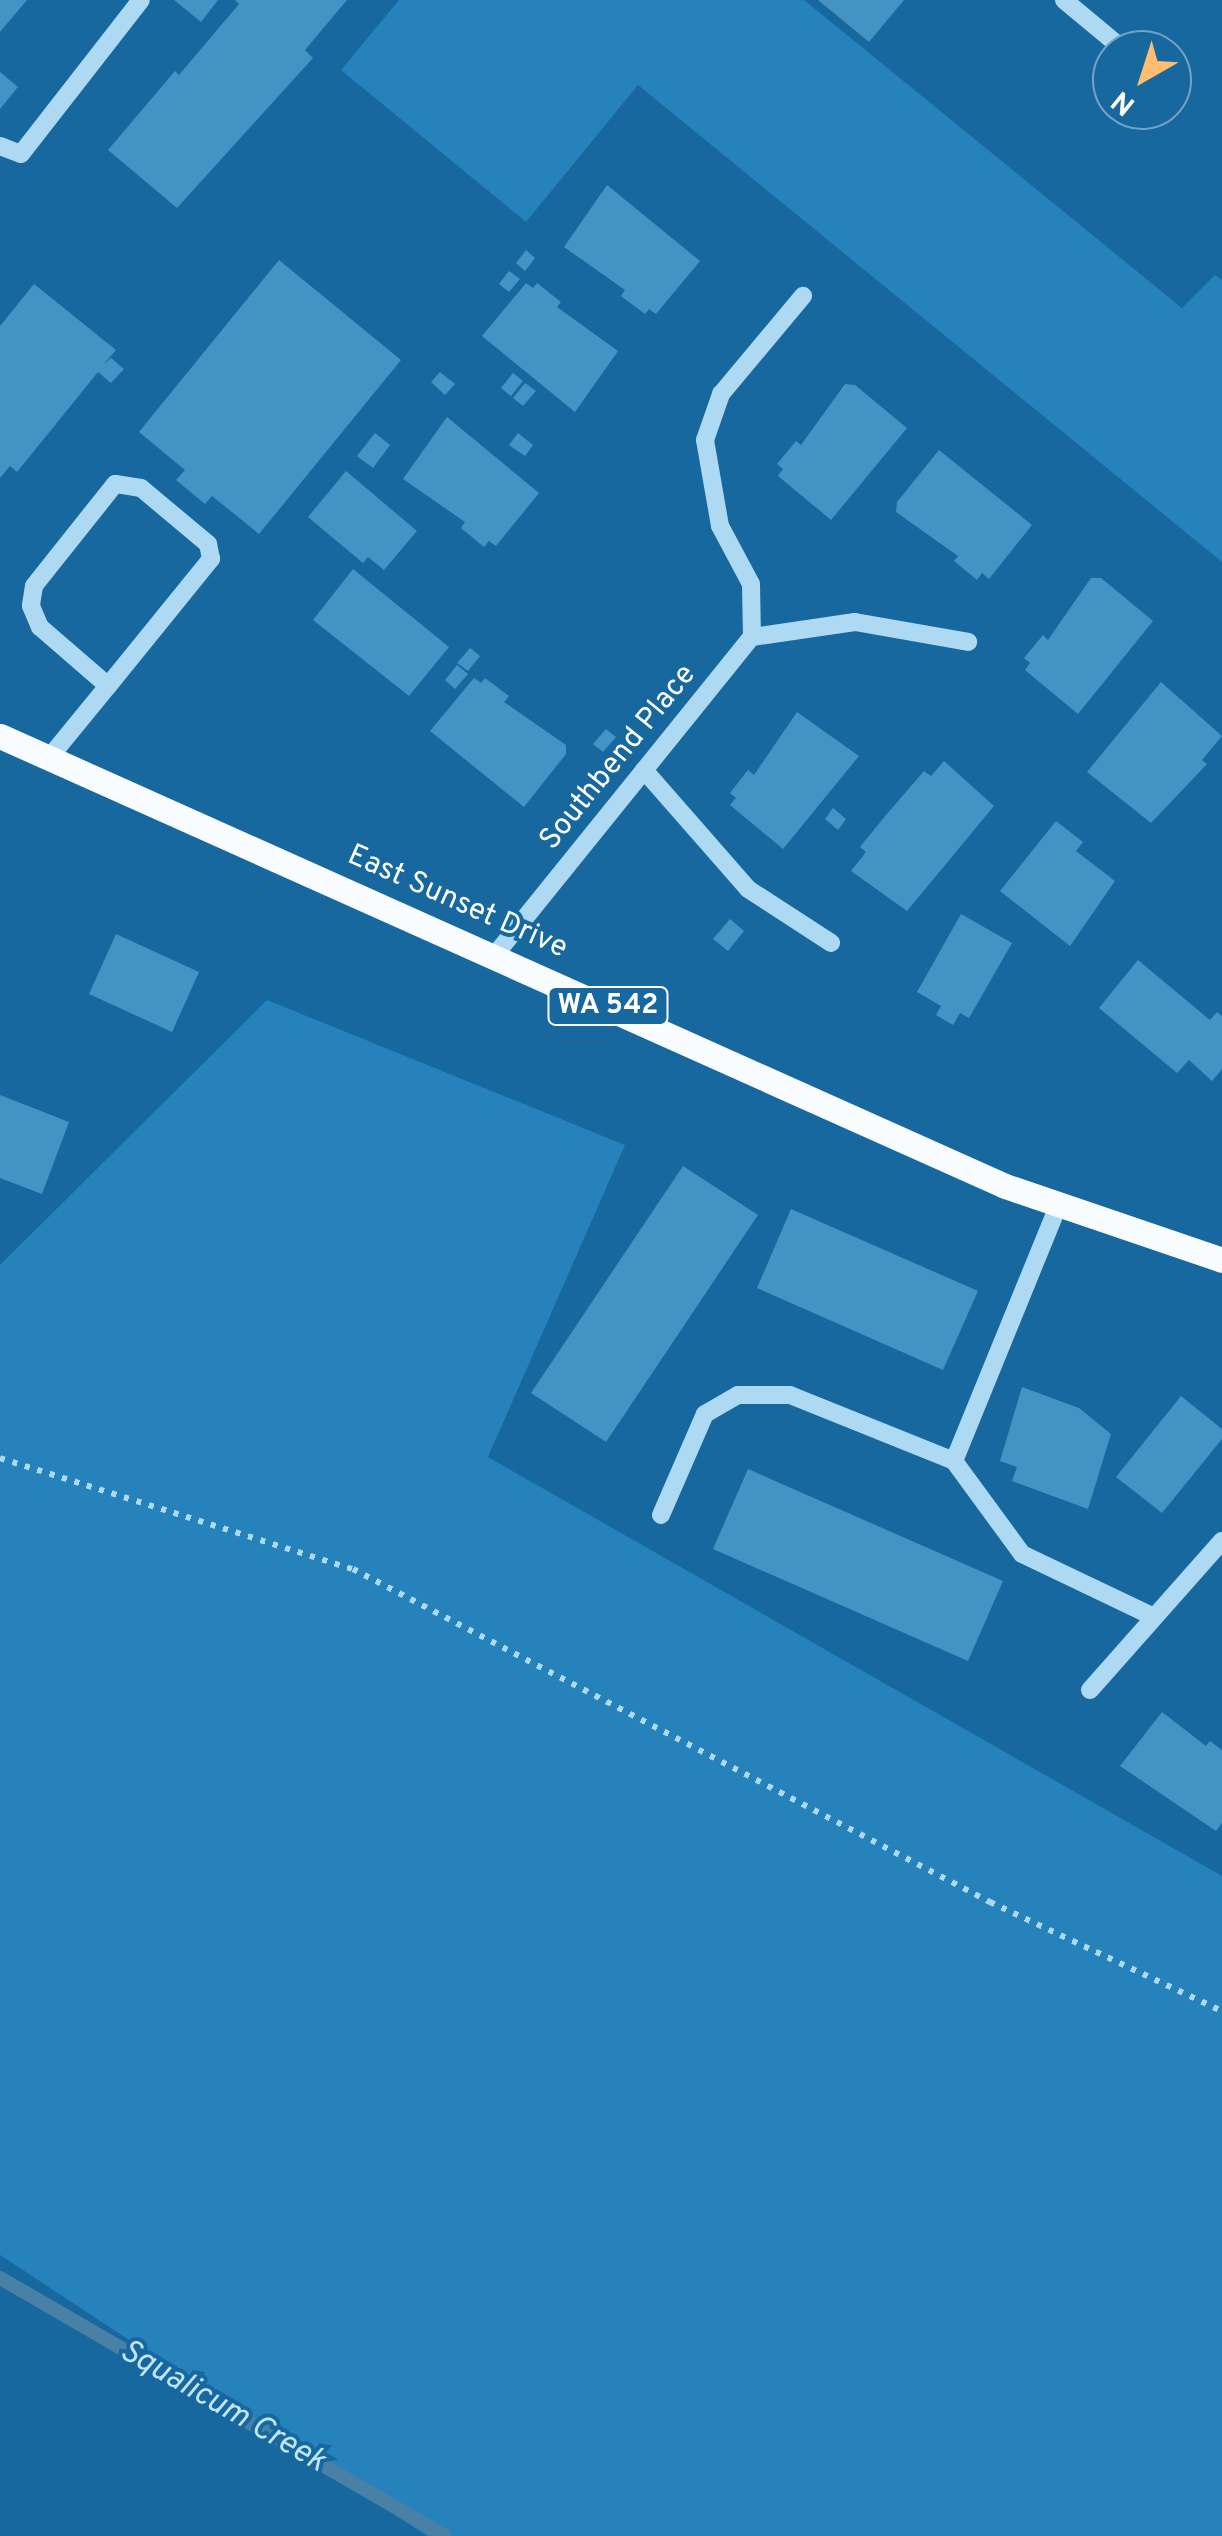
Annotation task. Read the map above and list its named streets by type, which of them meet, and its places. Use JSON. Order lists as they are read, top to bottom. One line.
{"streets":{"main road":["East Sunset Drive","WA 542"],"street":["Southbend Place"]},"crossings":[["Southbend Place","East Sunset Drive"]],"water":["Squalicum Creek"],"north":"bottom left"}
